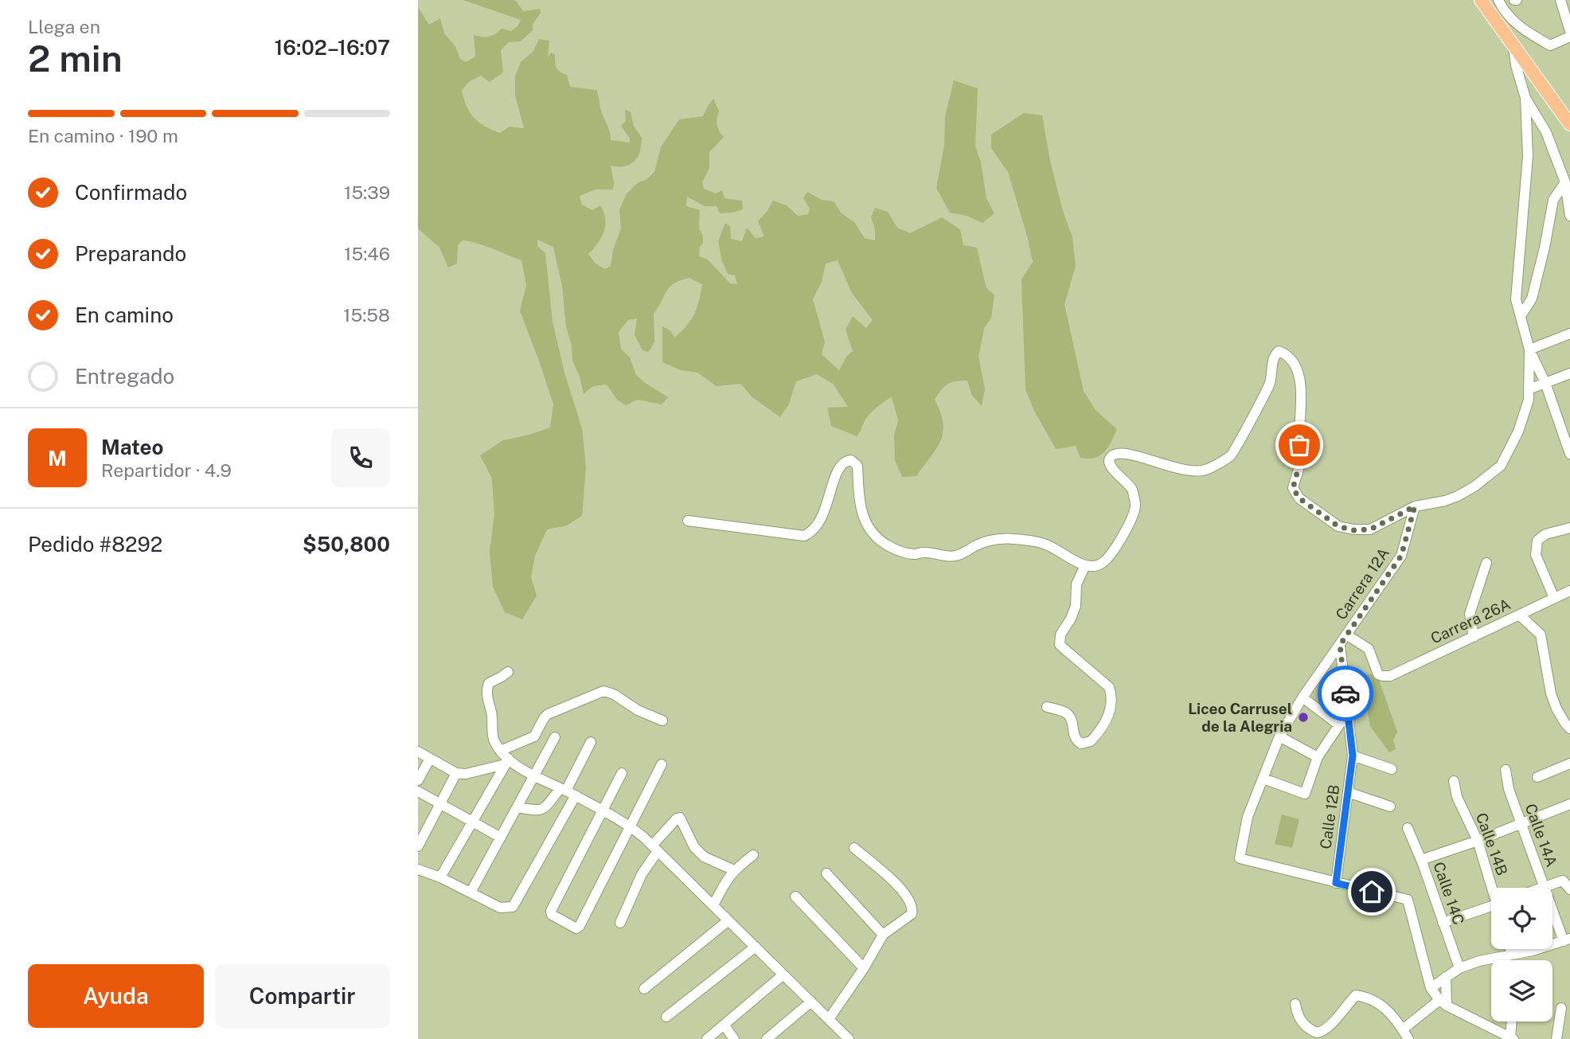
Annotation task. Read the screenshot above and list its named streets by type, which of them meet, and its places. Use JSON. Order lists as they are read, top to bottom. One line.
{"streets":{"street":["Carrera 12A","Carrera 26A","Calle 12B","Calle 14A","Calle 14B","Calle 14C"]},"crossings":[["Carrera 12A","Carrera 26A"],["Carrera 12A","Calle 12B"]],"places":["Liceo Carrusel de la Alegria"],"page":{"heading":["2 min","Llega en","16:02–16:07"],"panel":["Mateo","Repartidor · 4.9","Pedido #8292","$50,800"],"bar":"En camino · 190 m","list":[["Confirmado","15:39"],["Preparando","15:46"],["En camino","15:58"],"Entregado"],"round":"M","buttons":["Ayuda","Compartir"]}}
